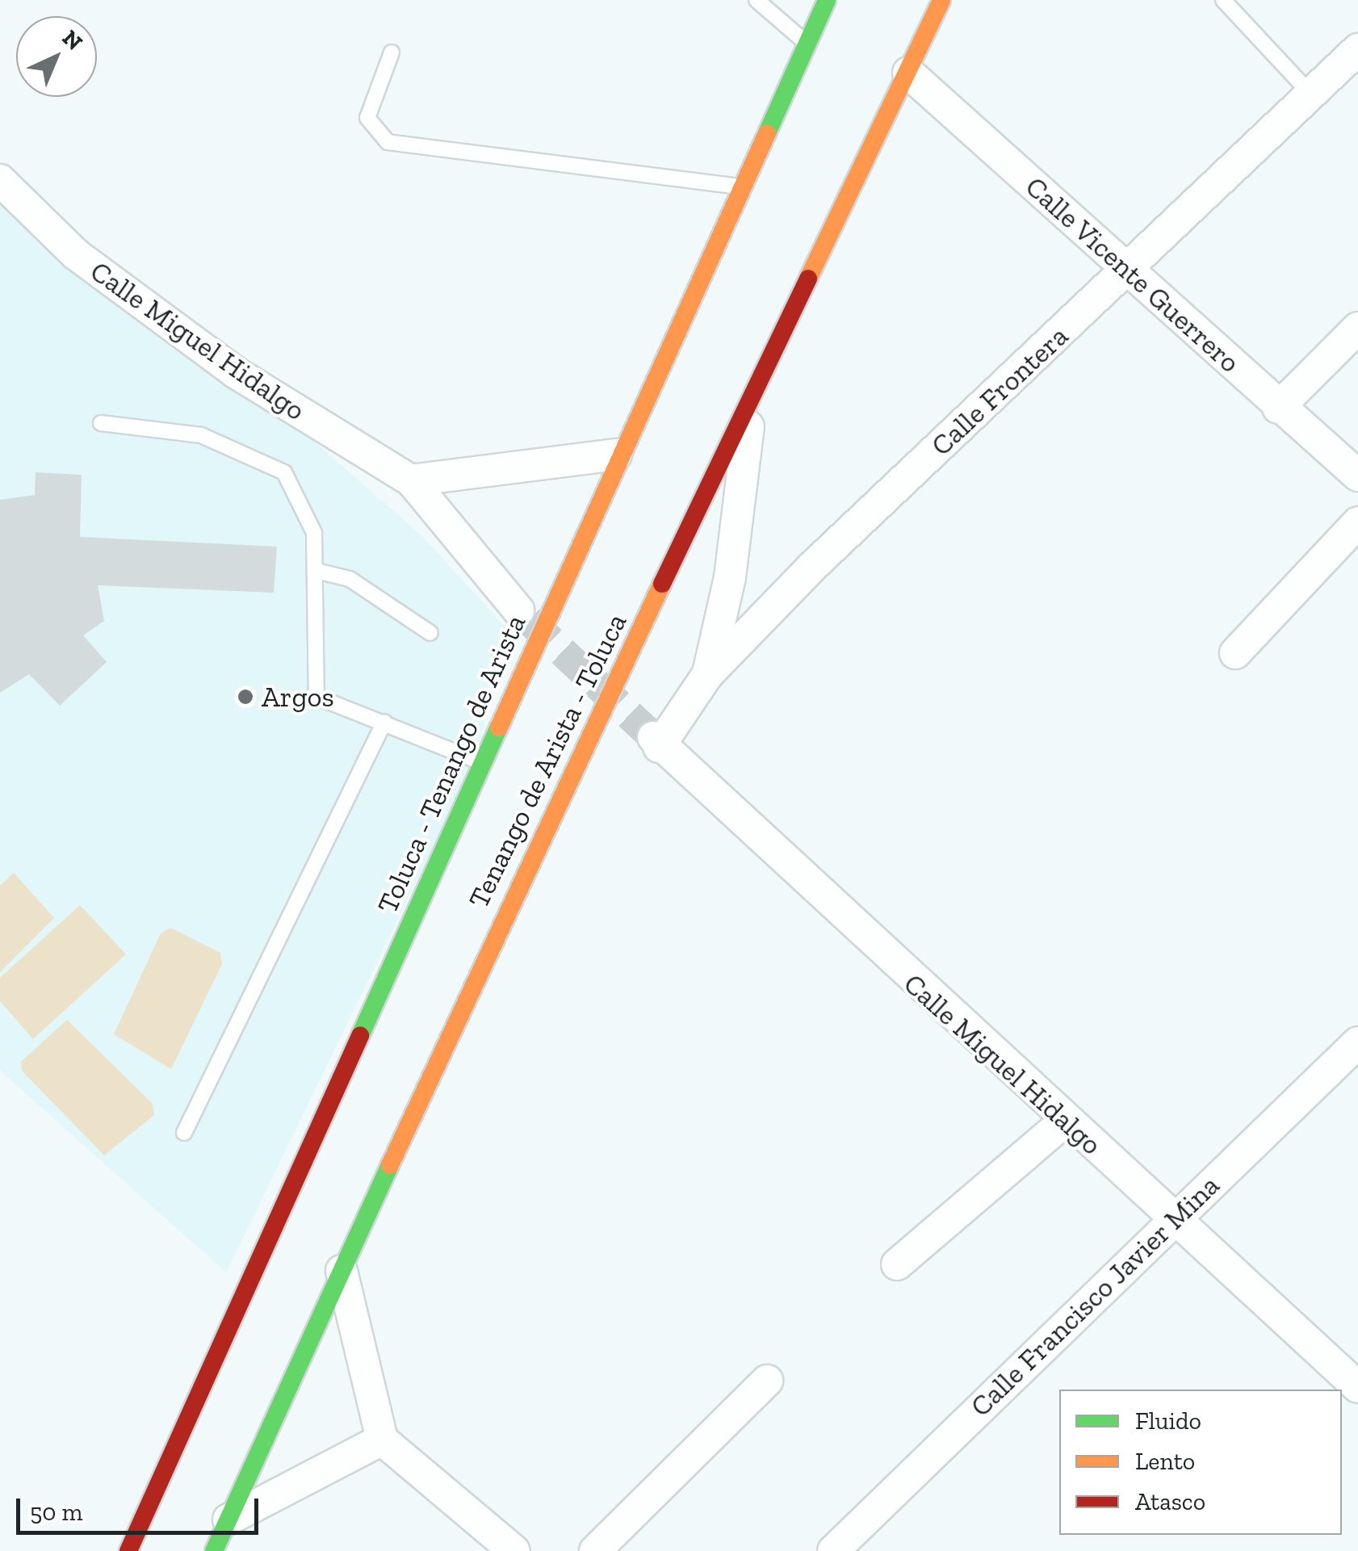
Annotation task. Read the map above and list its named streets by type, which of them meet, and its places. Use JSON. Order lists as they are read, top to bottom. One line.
{"streets":{"highway":["Tenango de Arista - Toluca","Toluca - Tenango de Arista"],"street":["Calle Vicente Guerrero","Calle Miguel Hidalgo","Calle Frontera","Calle Francisco Javier Mina"]},"crossings":[["Calle Vicente Guerrero","Calle Frontera"],["Calle Vicente Guerrero","Tenango de Arista - Toluca"],["Calle Miguel Hidalgo","Calle Frontera"],["Calle Miguel Hidalgo","Calle Francisco Javier Mina"]],"places":["Argos"],"legend":["Fluido","Lento","Atasco"],"scale_bar":"50 m","north":"top right"}
